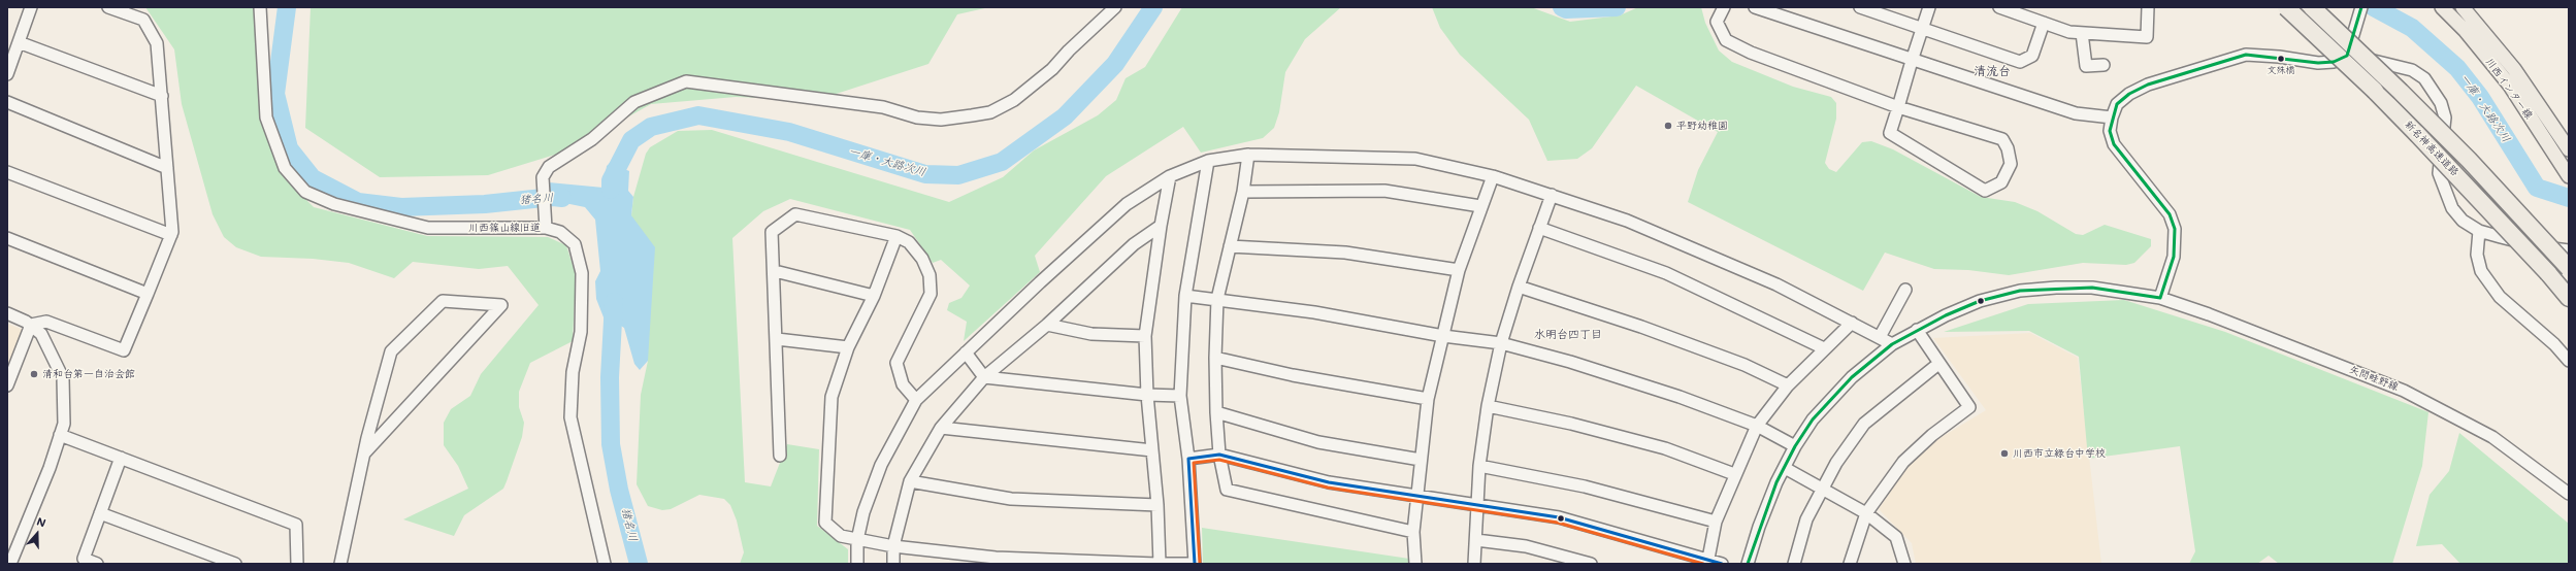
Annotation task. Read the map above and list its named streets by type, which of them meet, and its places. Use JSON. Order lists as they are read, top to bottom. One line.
{"streets":{"highway":["新名神高速道路"],"main road":["川西インター線"],"street":["川西篠山線旧道","矢問畦野線"]},"districts":["清流台","水明台四丁目"],"water":["一庫・大路次川","猪名川"],"places":["文殊橋","平野幼稚園","清和台第一自治会館","川西市立緑台中学校"],"north":"top"}
